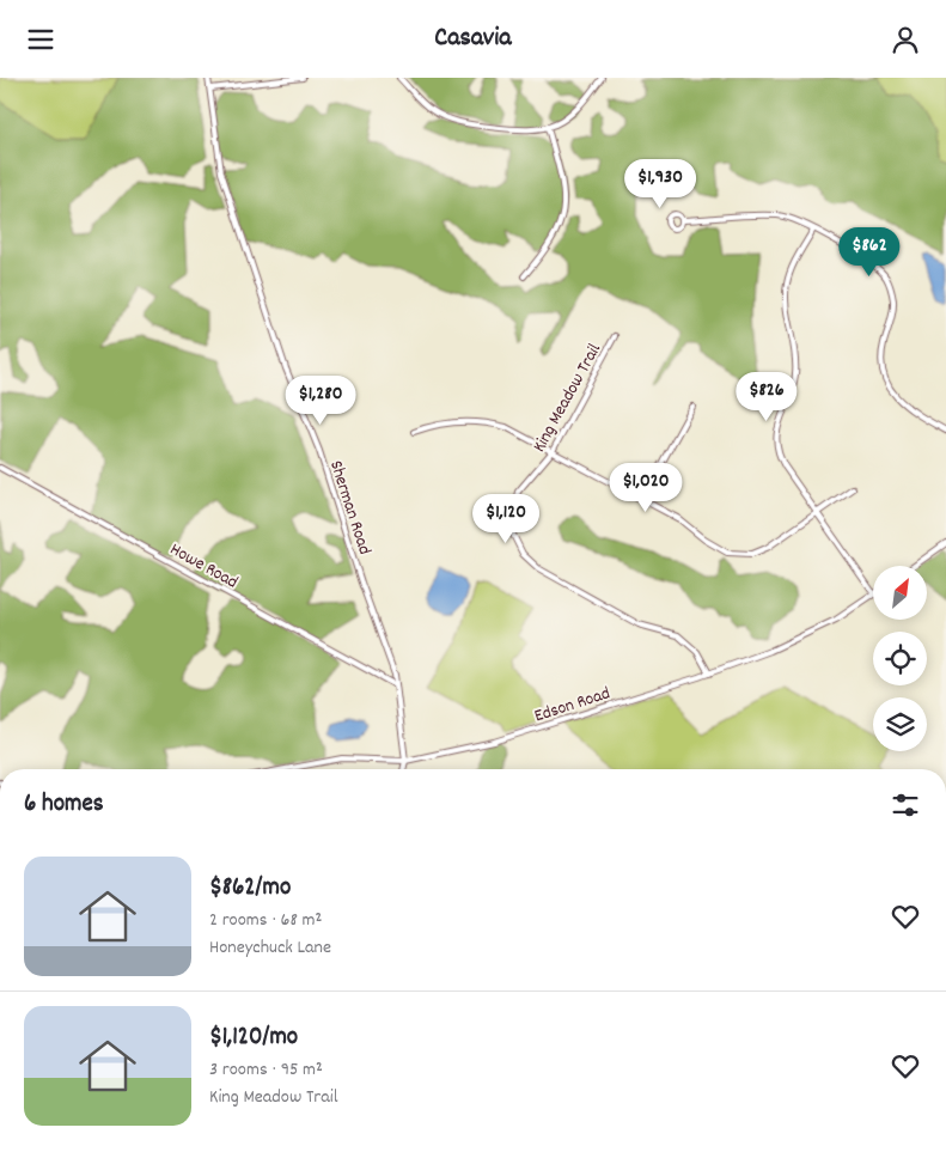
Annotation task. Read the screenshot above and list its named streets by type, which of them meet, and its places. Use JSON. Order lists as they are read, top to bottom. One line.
{"streets":{"street":["King Meadow Trail","Sherman Road","Howe Road","Edson Road"]},"crossings":[["King Meadow Trail","Edson Road"],["Sherman Road","Howe Road"],["Sherman Road","Edson Road"]],"north":"top right","page":{"header":"Casavia","price":["$1,930","$862","$826","$1,280","$1,020","$1,120"],"heading":"6 homes","list":[{"name":"$862/mo","note":"2 rooms · 68 m² · Honeychuck Lane"},{"name":"$1,120/mo","note":"3 rooms · 95 m² · King Meadow Trail"}]}}
